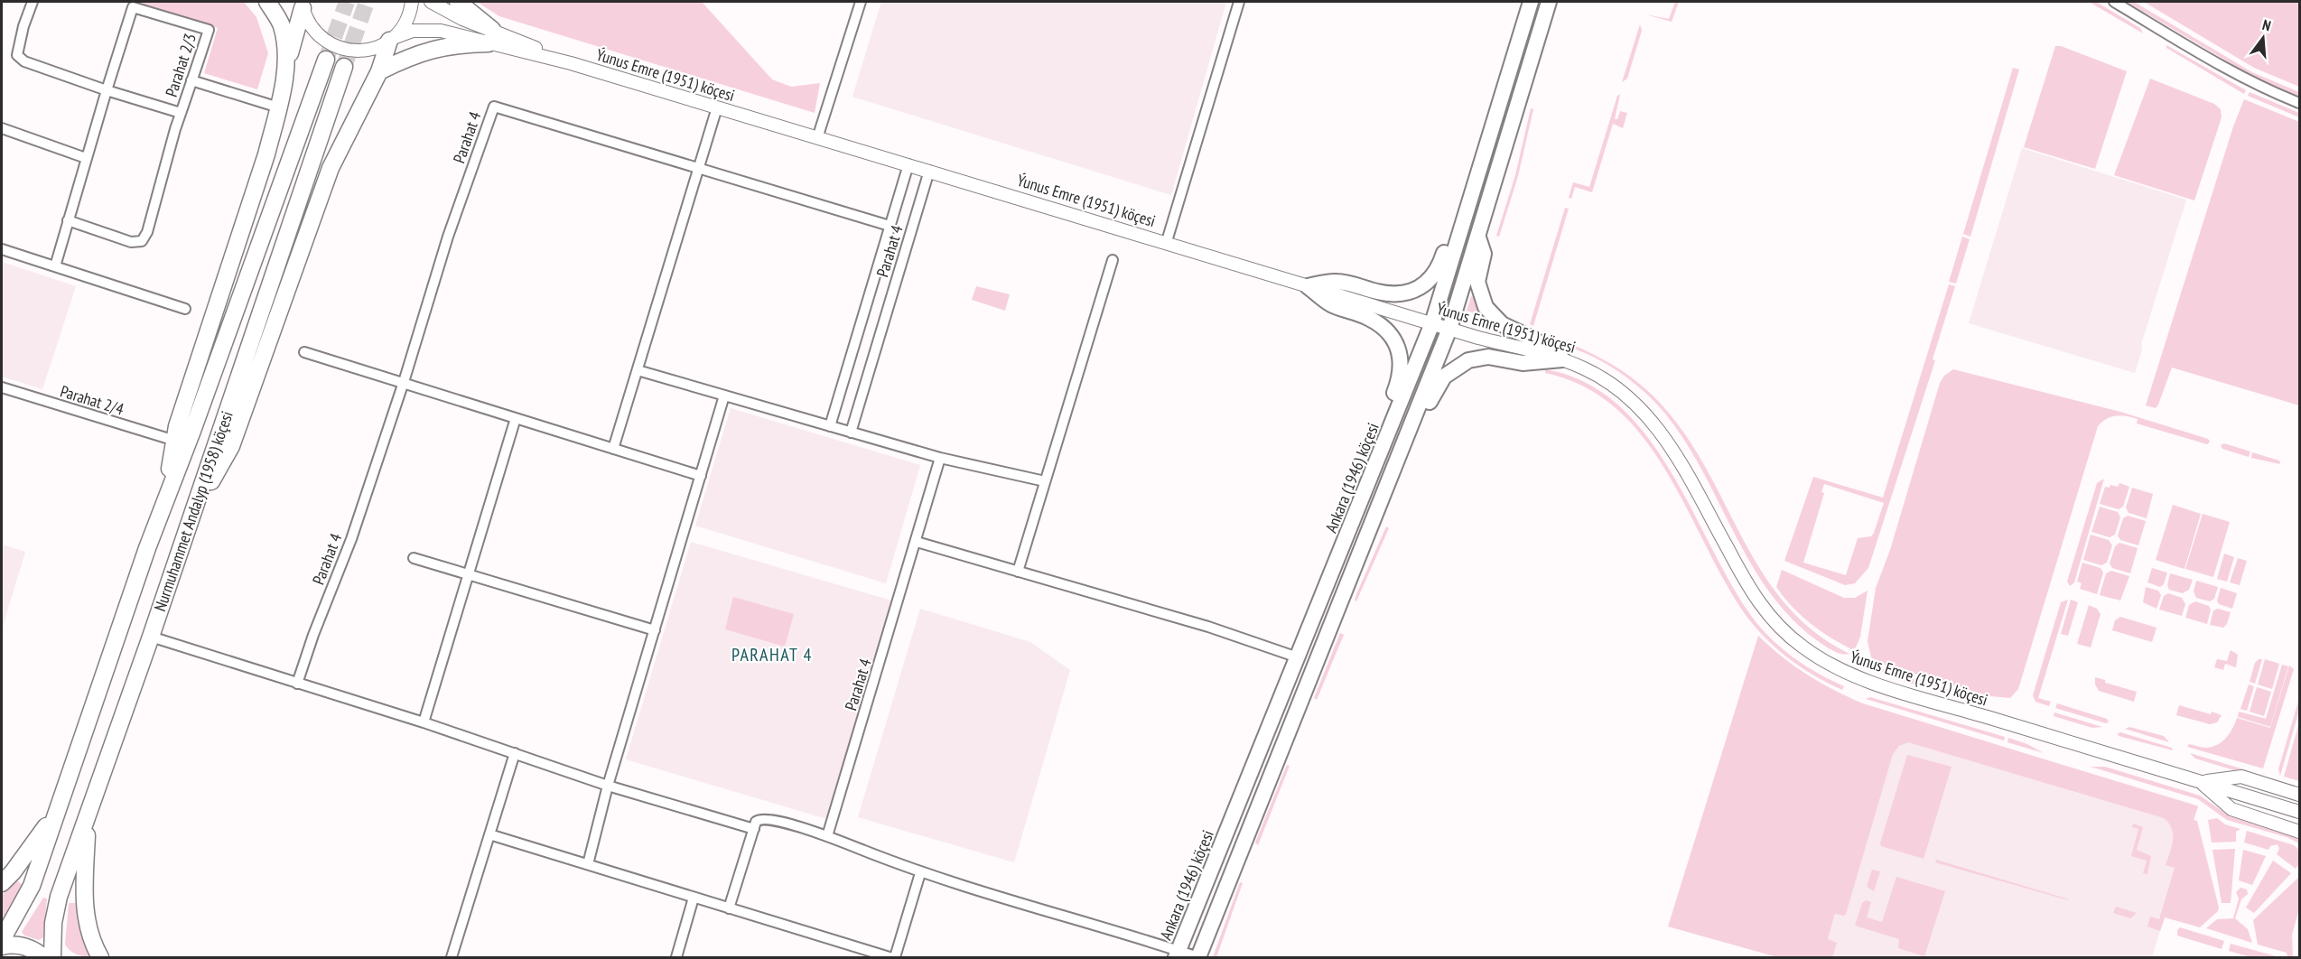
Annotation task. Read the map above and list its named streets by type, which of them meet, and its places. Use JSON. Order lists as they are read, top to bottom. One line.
{"streets":{"main road":["Ankara (1946) köçesi","Nurmuhammet Andalyp (1958) köçesi"],"street":["Parahat 2/3","Ýunus Emre (1951) köçesi","Parahat 4","Parahat 2/4"]},"crossings":[["Ýunus Emre (1951) köçesi","Parahat 4"],["Ýunus Emre (1951) köçesi","Ankara (1946) köçesi"]],"districts":["PARAHAT 4"],"north":"top"}
